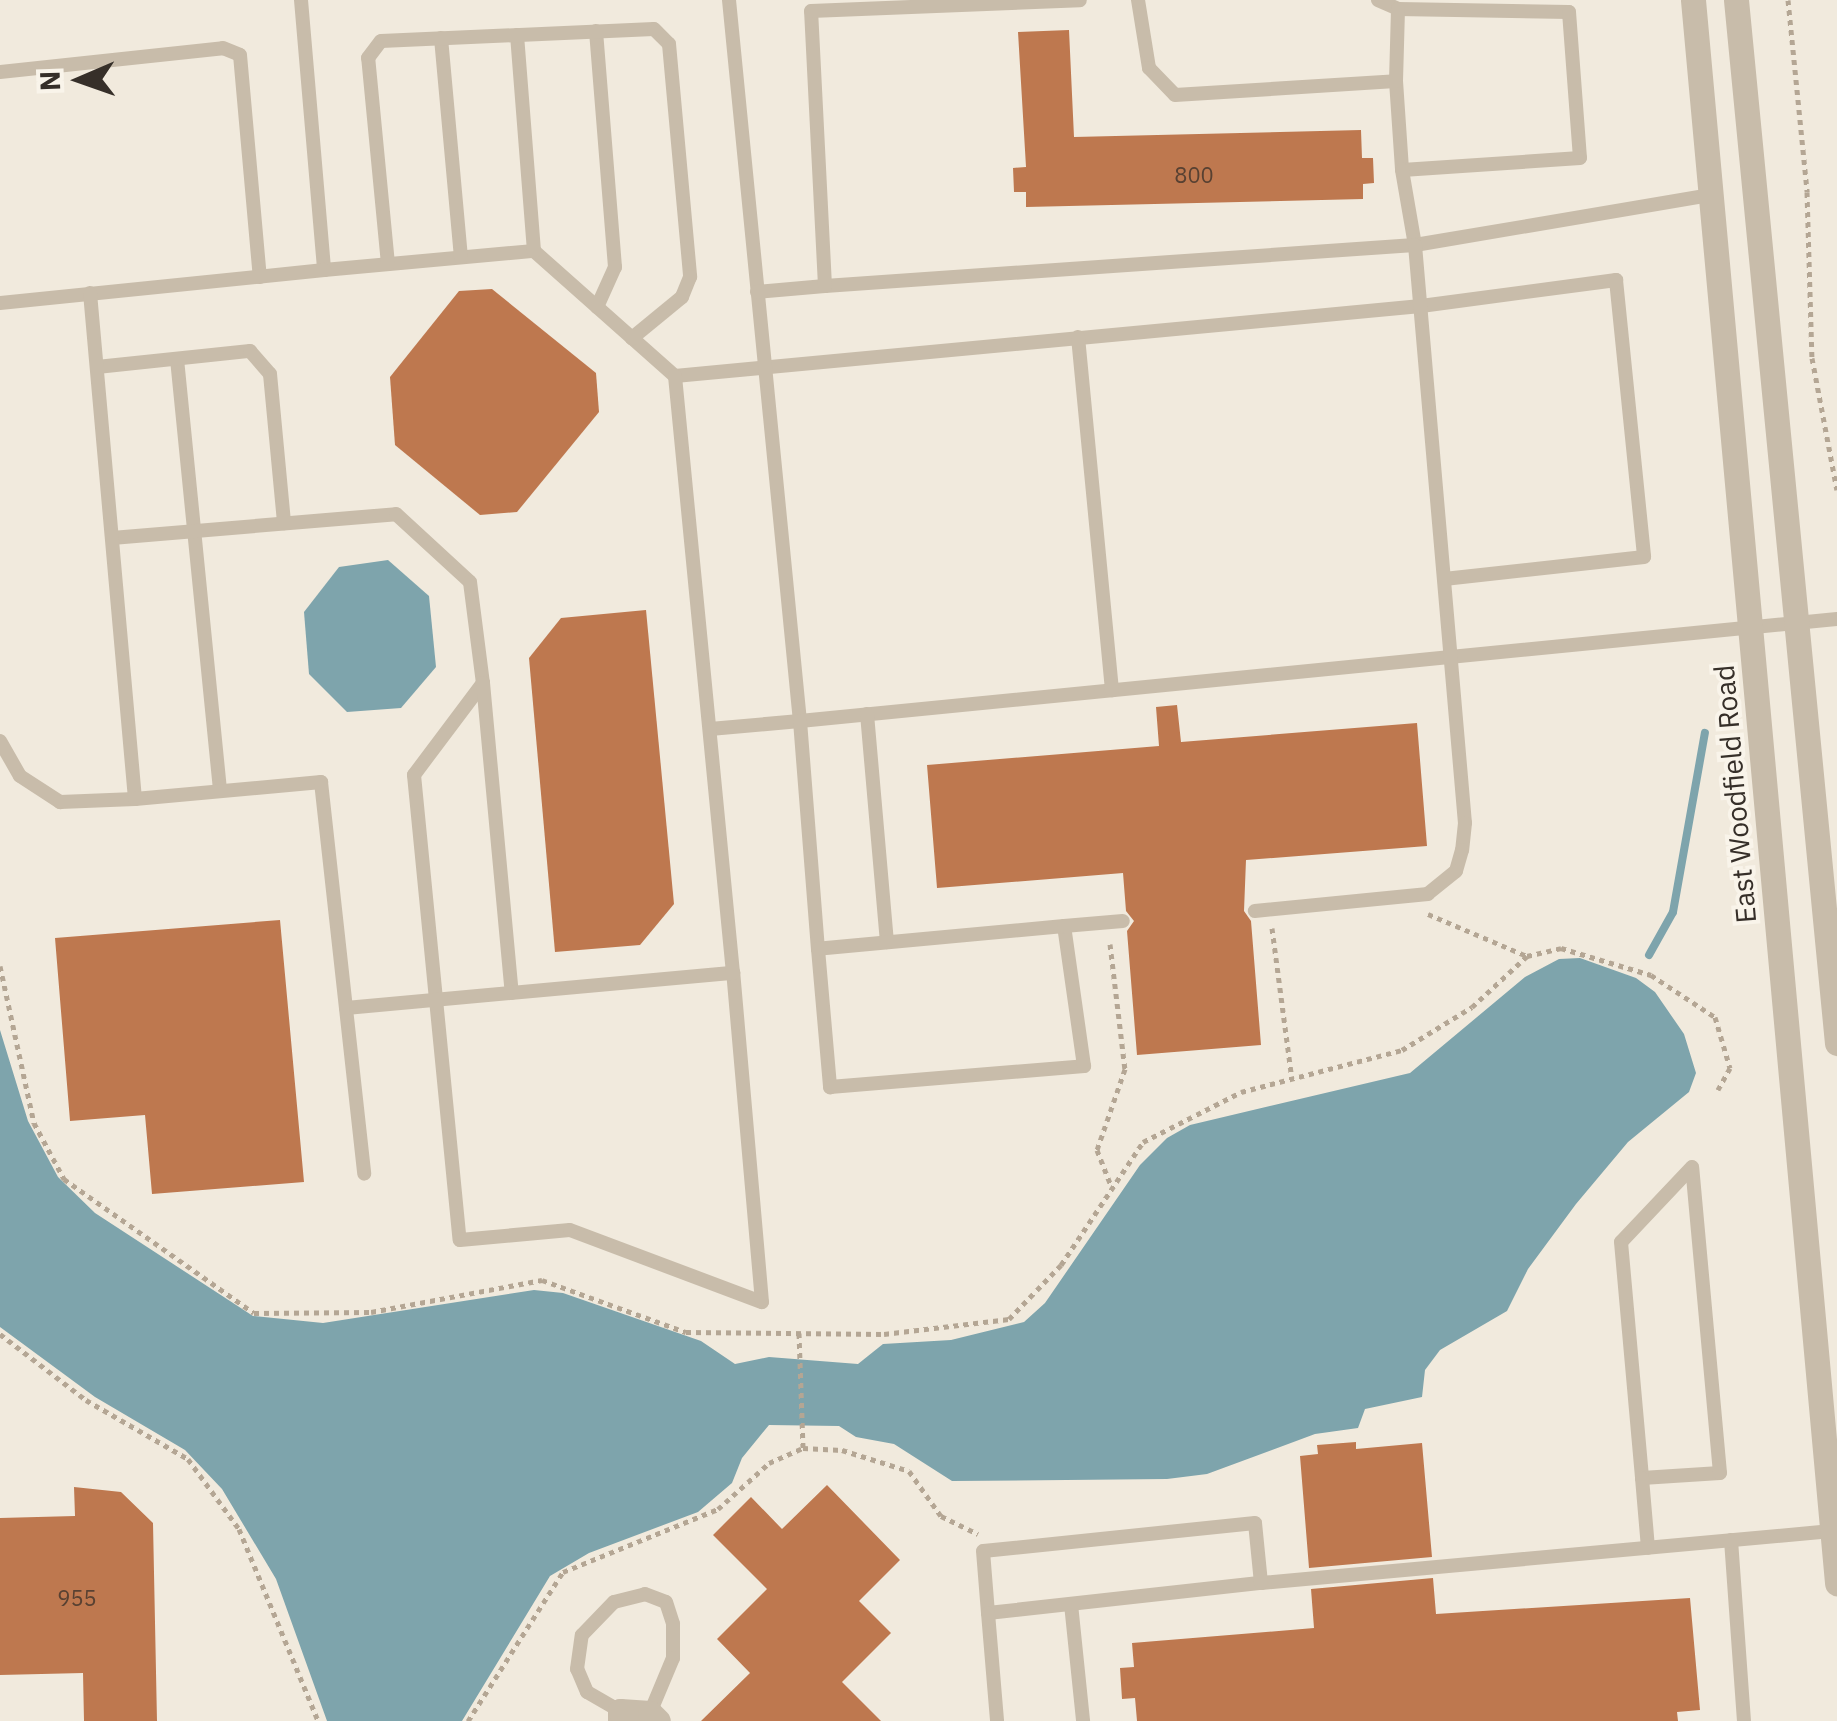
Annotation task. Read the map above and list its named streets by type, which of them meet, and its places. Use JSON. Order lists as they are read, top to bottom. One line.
{"streets":{"street":["East Woodfield Road"]},"house_numbers":["800","955"],"north":"left"}
